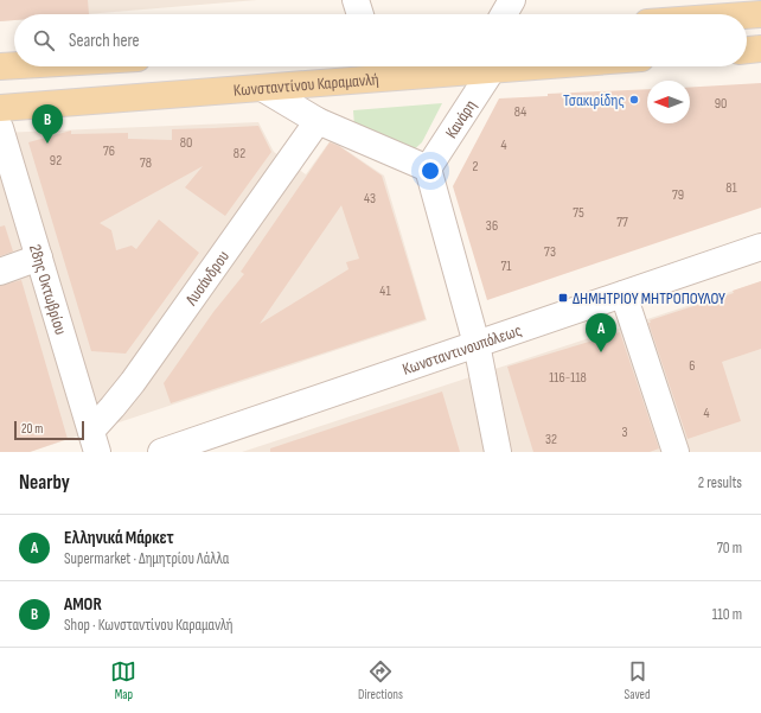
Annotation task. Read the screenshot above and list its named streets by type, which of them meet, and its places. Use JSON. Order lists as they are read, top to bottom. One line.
{"streets":{"main road":["Κωνσταντίνου Καραμανλή"],"street":["Κανάρη","Λυσάνδρου","28ης Οκτωβρίου","Κωνσταντινουπόλεως"]},"crossings":[["Κωνσταντίνου Καραμανλή","Κανάρη"],["Λυσάνδρου","28ης Οκτωβρίου"]],"places":{"other":["Τσακιρίδης"],"transit":["ΔΗΜΗΤΡΙΟΥ ΜΗΤΡΟΠΟΥΛΟΥ"]},"house_numbers":["90","84","80","4","76","82","92","78","2","81","79","43","75","77","36","73","71","41","6","116-118","4","3","32"],"scale_bar":"20 m","north":"left","page":{"search":"Search here","pins":["B","A"],"scale":"20 m","heading":["Nearby","2 results"],"list":[{"mark":"A","name":"Ελληνικά Μάρκετ","note":"Supermarket · Δημητρίου Λάλλα","value":"70 m"},{"mark":"B","name":"AMOR","note":"Shop · Κωνσταντίνου Καραμανλή","value":"110 m"}],"nav":["Map","Directions","Saved"]}}
